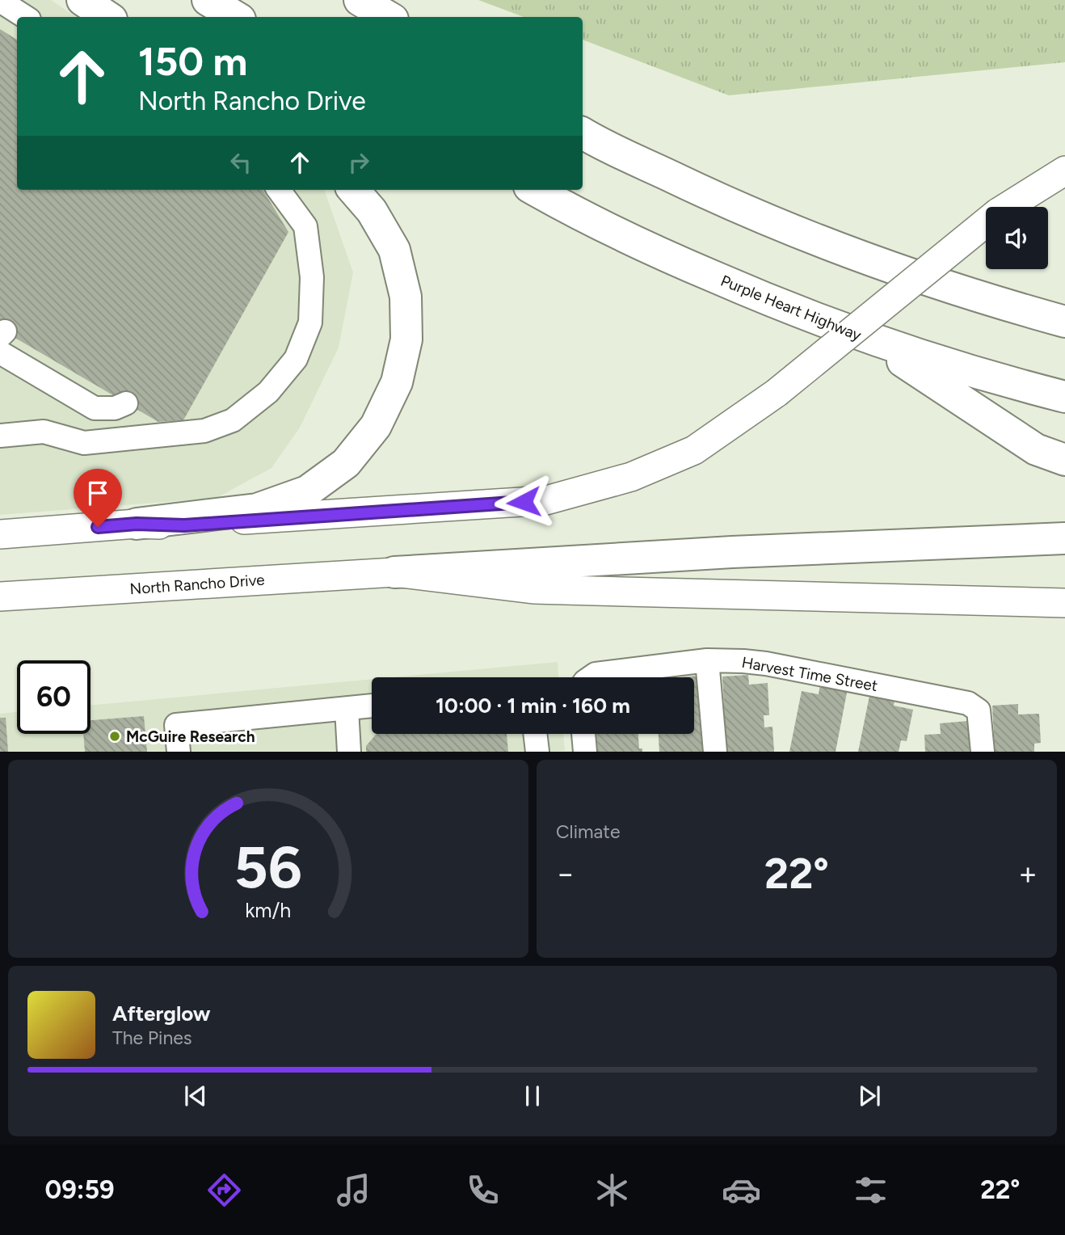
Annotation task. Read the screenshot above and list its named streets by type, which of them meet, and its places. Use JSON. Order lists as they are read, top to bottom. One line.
{"streets":{"highway":["Purple Heart Highway"],"main road":["North Rancho Drive"],"street":["Harvest Time Street"]},"places":["McGuire Research"],"page":{"turn":["150 m","North Rancho Drive"],"limit":"60","trip":"10:00 · 1 min · 160 m","tile":"Climate","heat":["−","22°","+"],"song":["Afterglow","The Pines"],"tabs":["09:59","22°"],"gauge":["56","km/h"]}}
